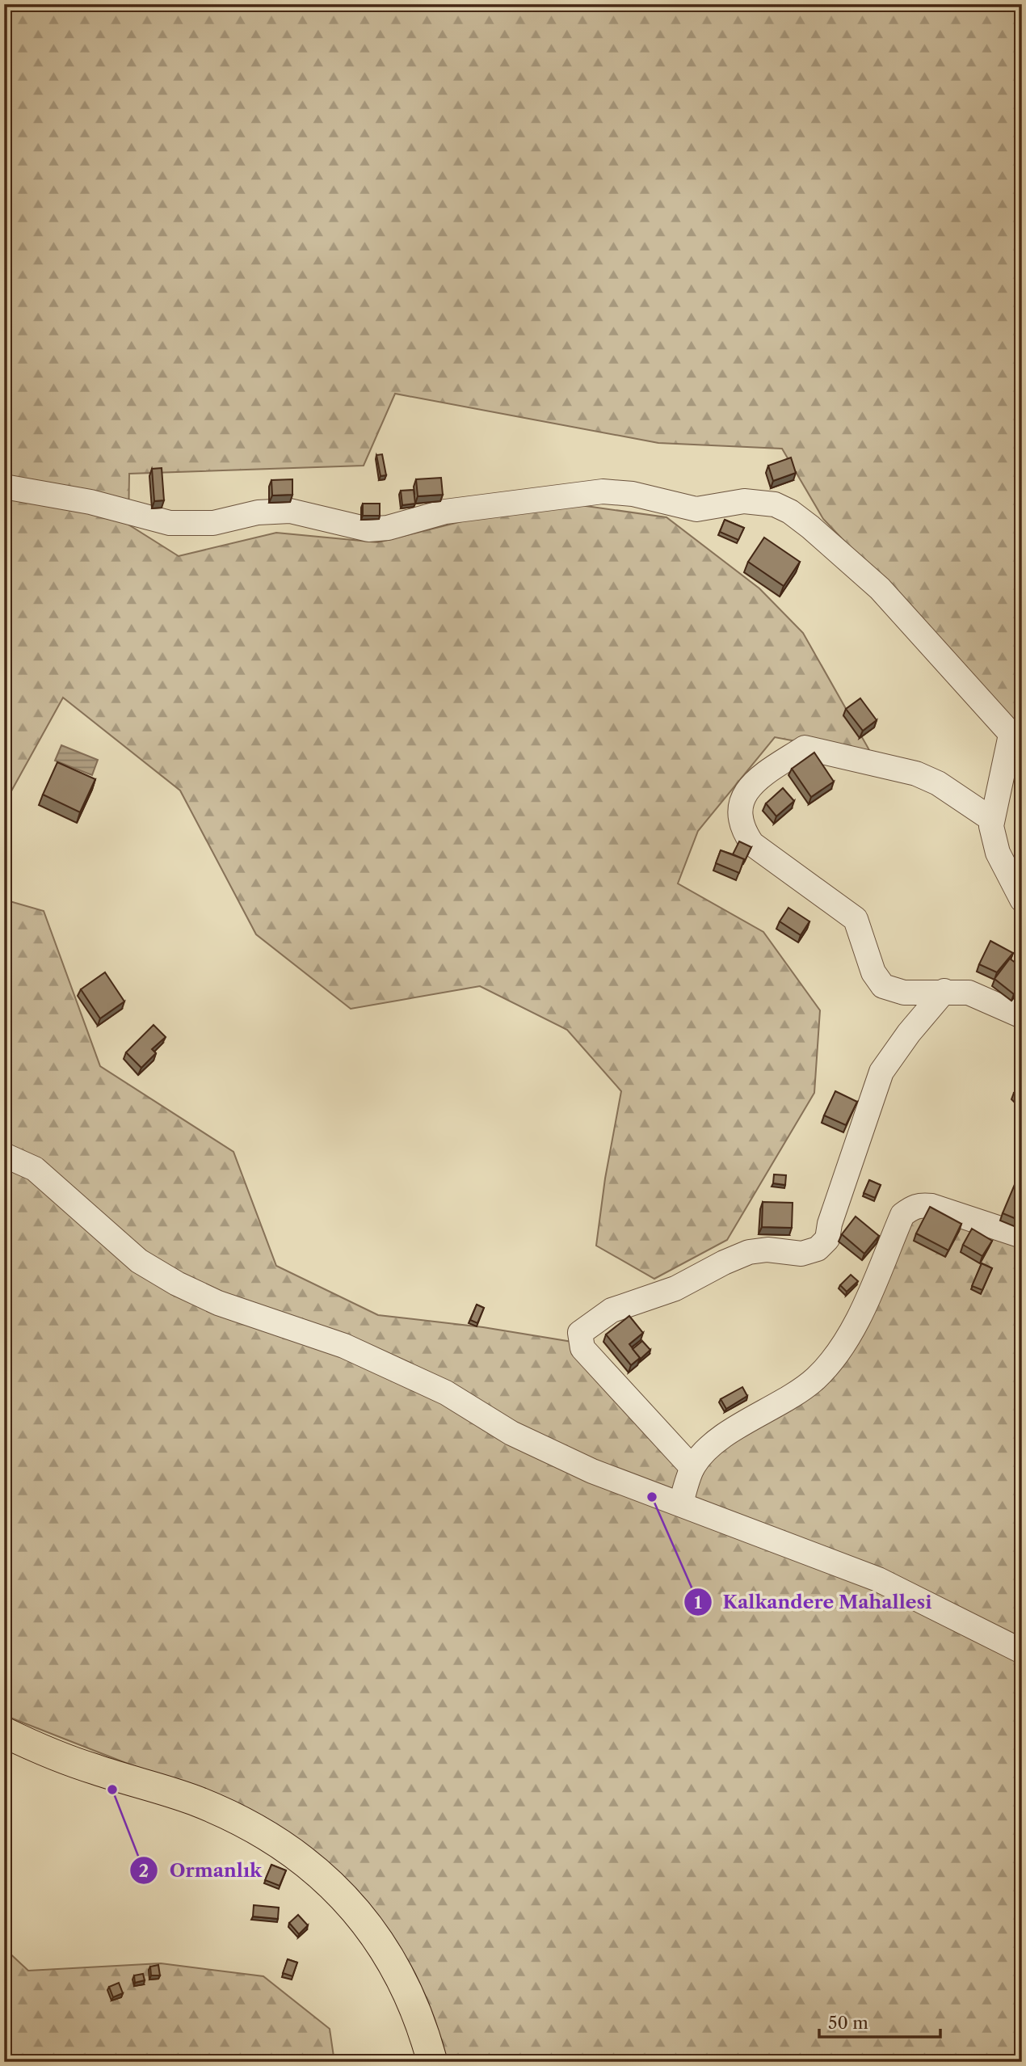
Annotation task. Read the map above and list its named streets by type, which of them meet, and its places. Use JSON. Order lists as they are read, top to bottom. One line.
{"places":["Kalkandere Mahallesi","Ormanlık"],"scale_bar":"50 m"}
